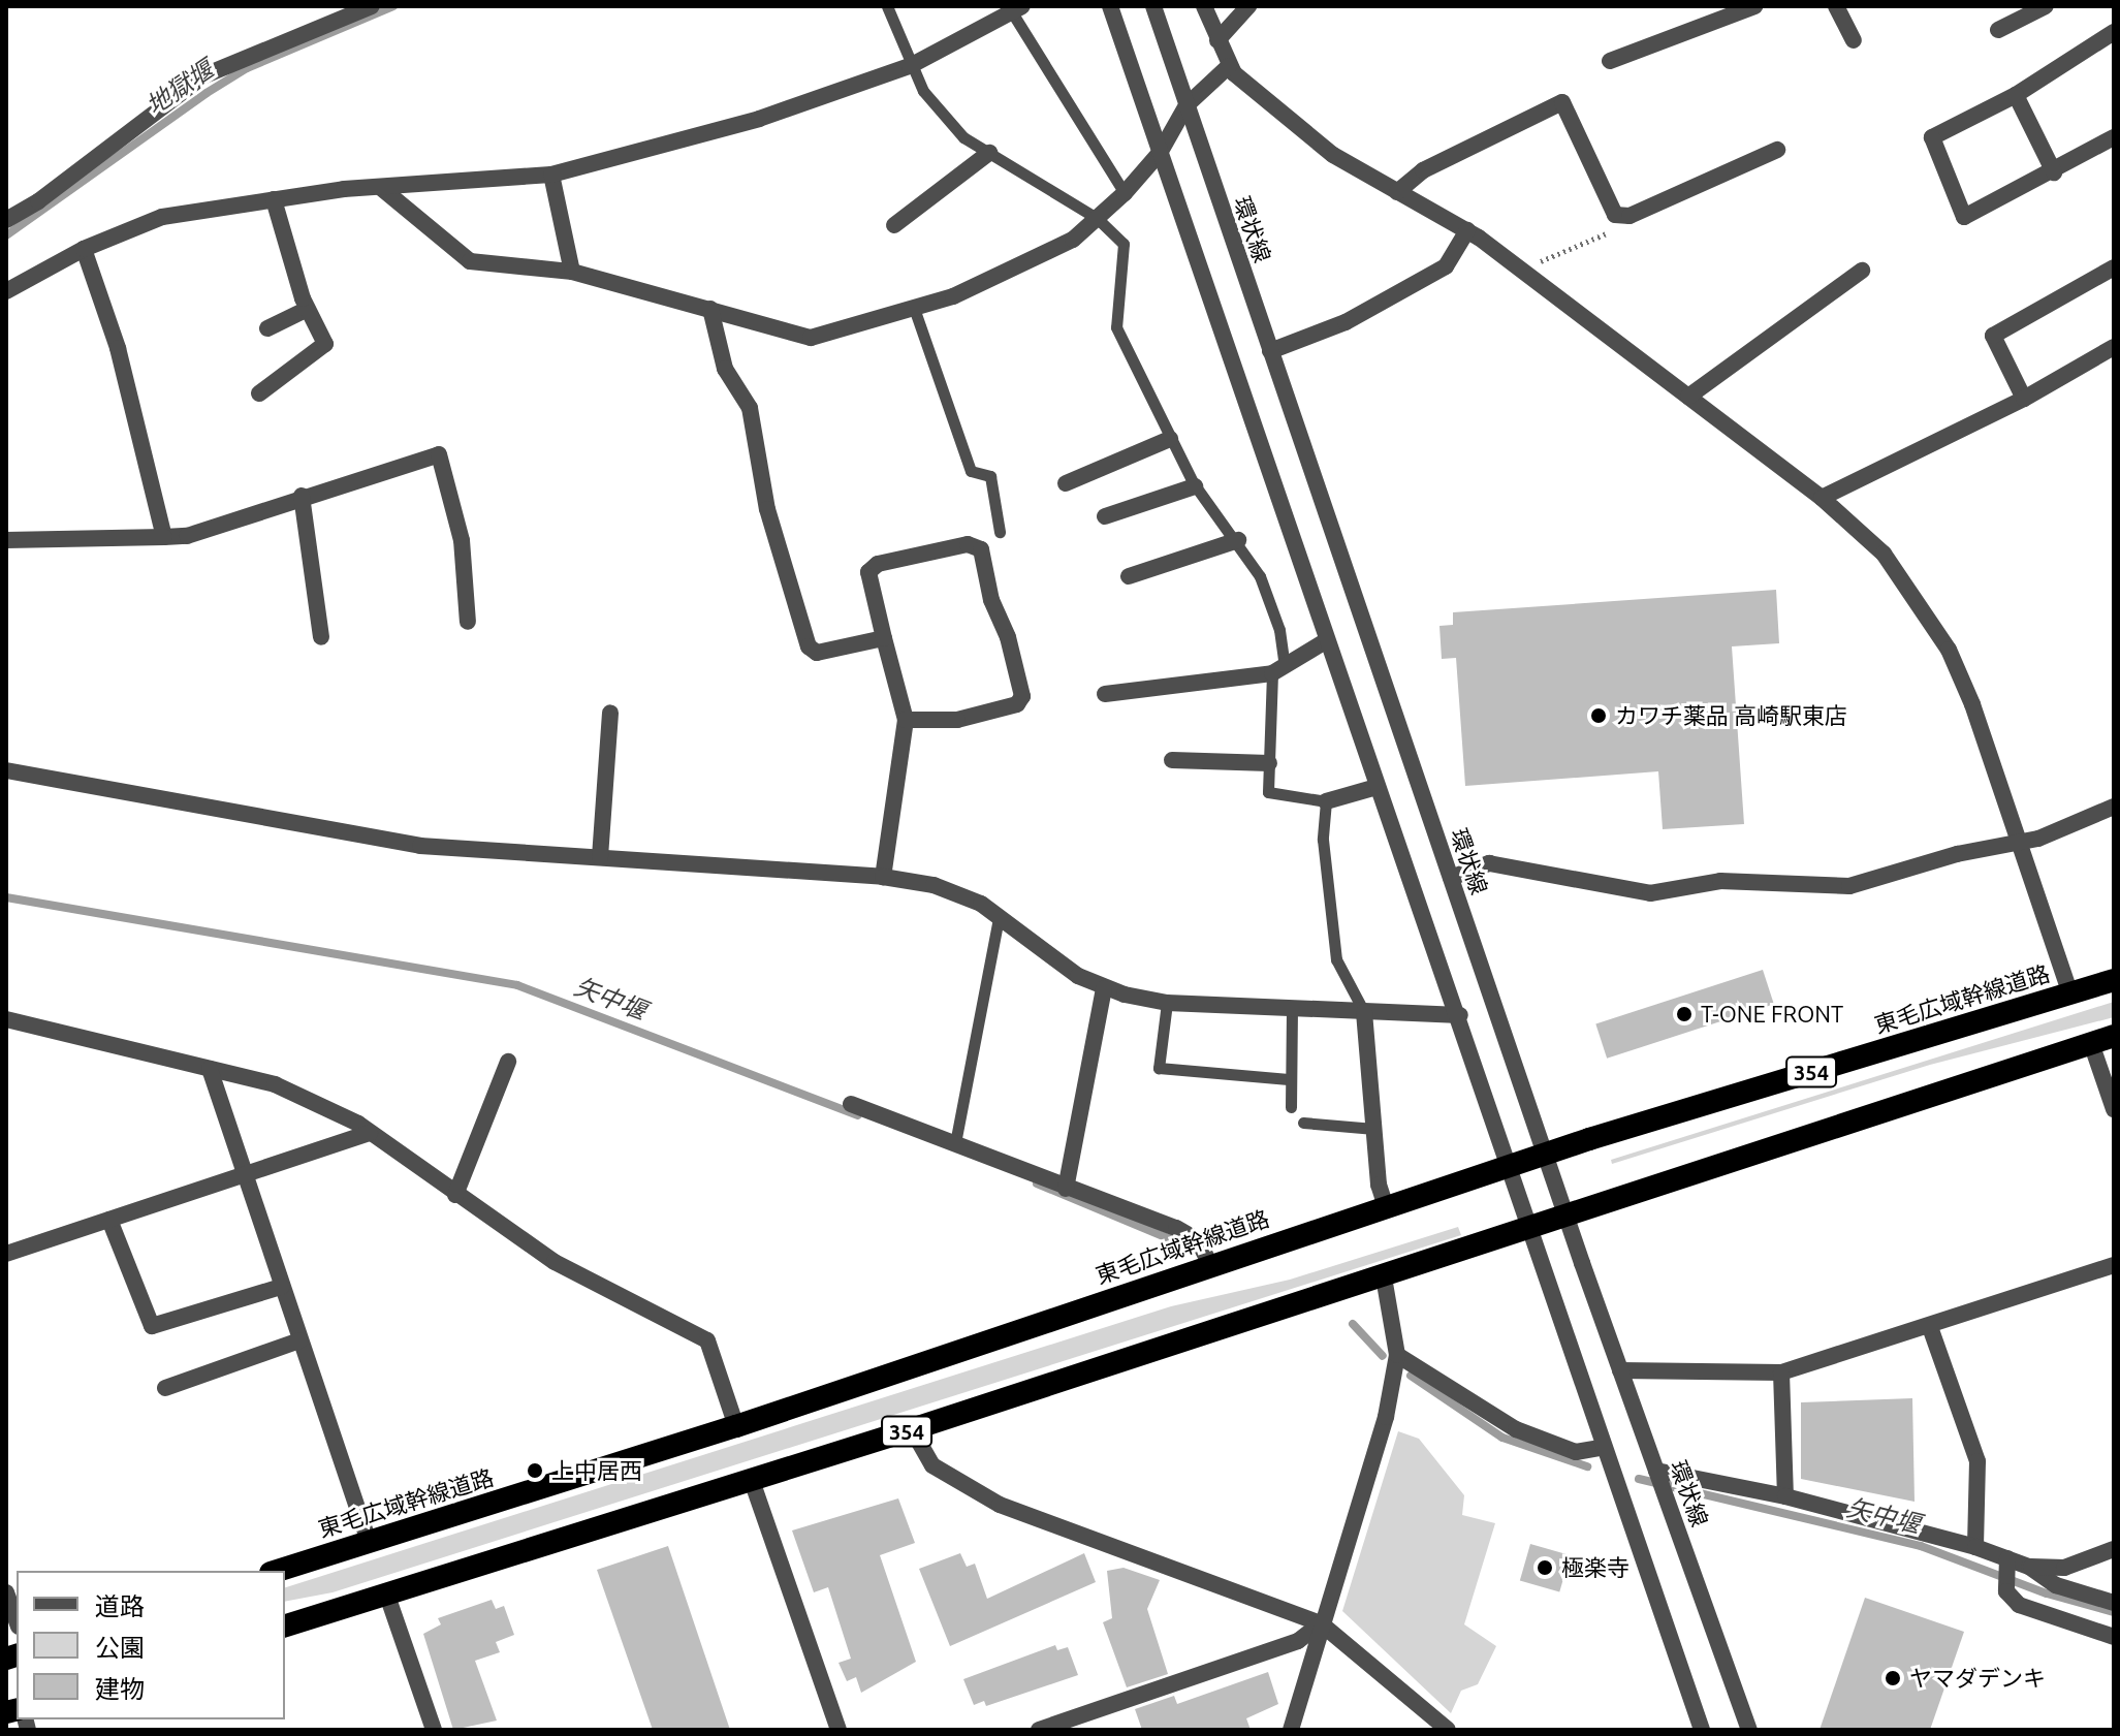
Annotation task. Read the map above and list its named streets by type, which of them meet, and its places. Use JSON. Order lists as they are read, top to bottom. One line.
{"streets":{"highway":["東毛広域幹線道路","354"],"street":["環状線"]},"crossings":[["環状線","東毛広域幹線道路"],["環状線","354"]],"water":["地獄堰","矢中堰"],"places":["カワチ薬品 高崎駅東店","T-ONE FRONT","上中居西","極楽寺","ヤマダデンキ"],"legend":["道路","公園","建物"]}
